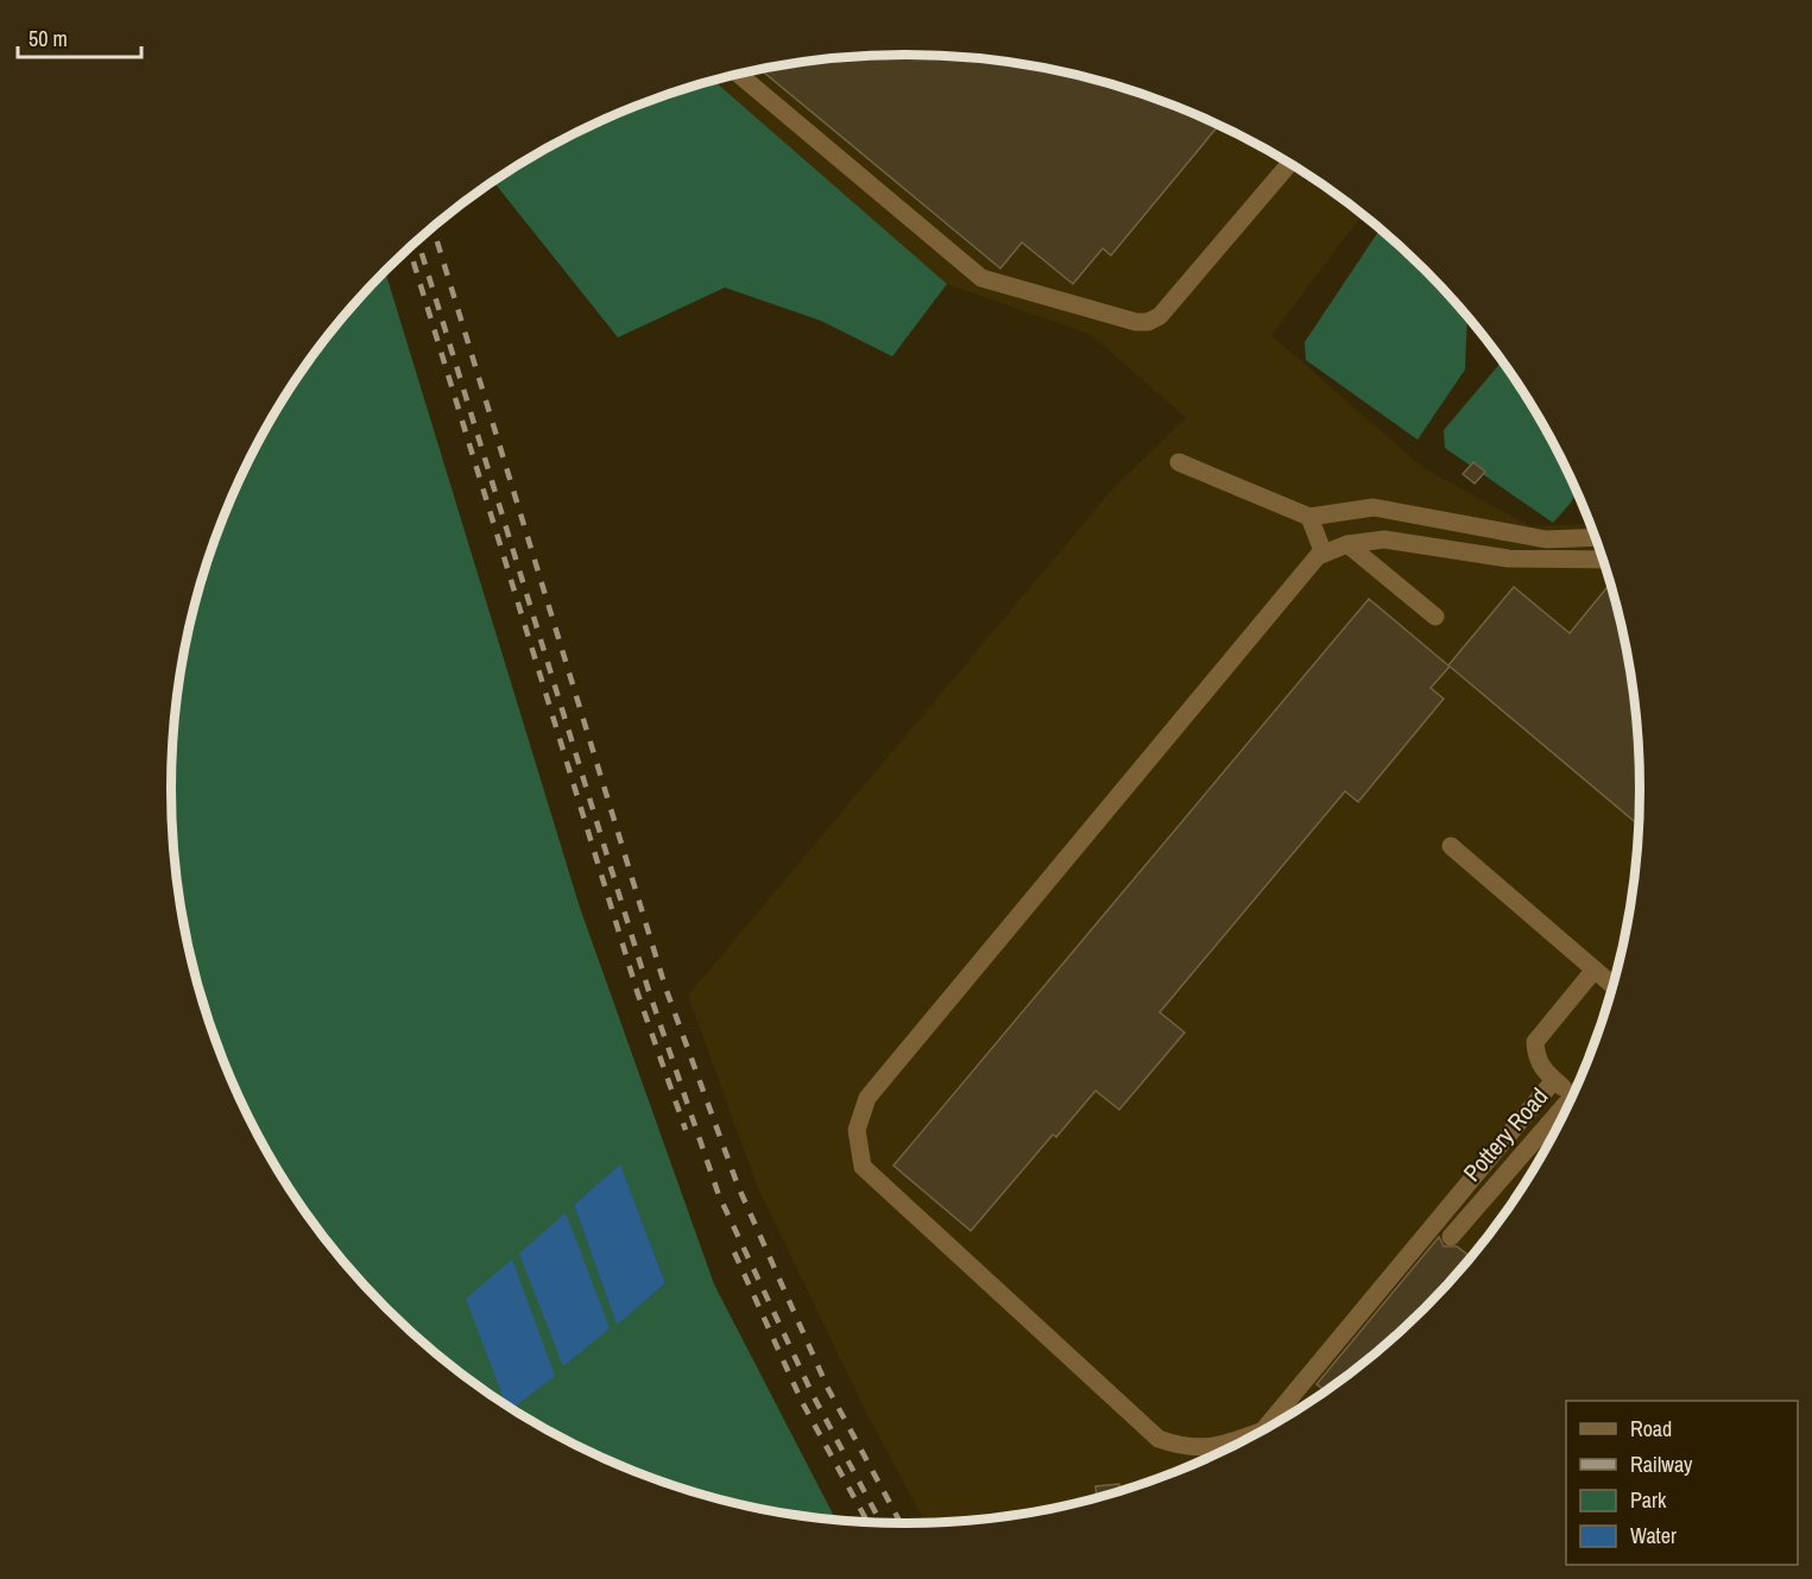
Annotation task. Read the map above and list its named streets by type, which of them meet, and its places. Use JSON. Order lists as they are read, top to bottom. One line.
{"streets":{"street":["Pottery Road"]},"legend":["Road","Railway","Park","Water"],"scale_bar":"50 m"}
